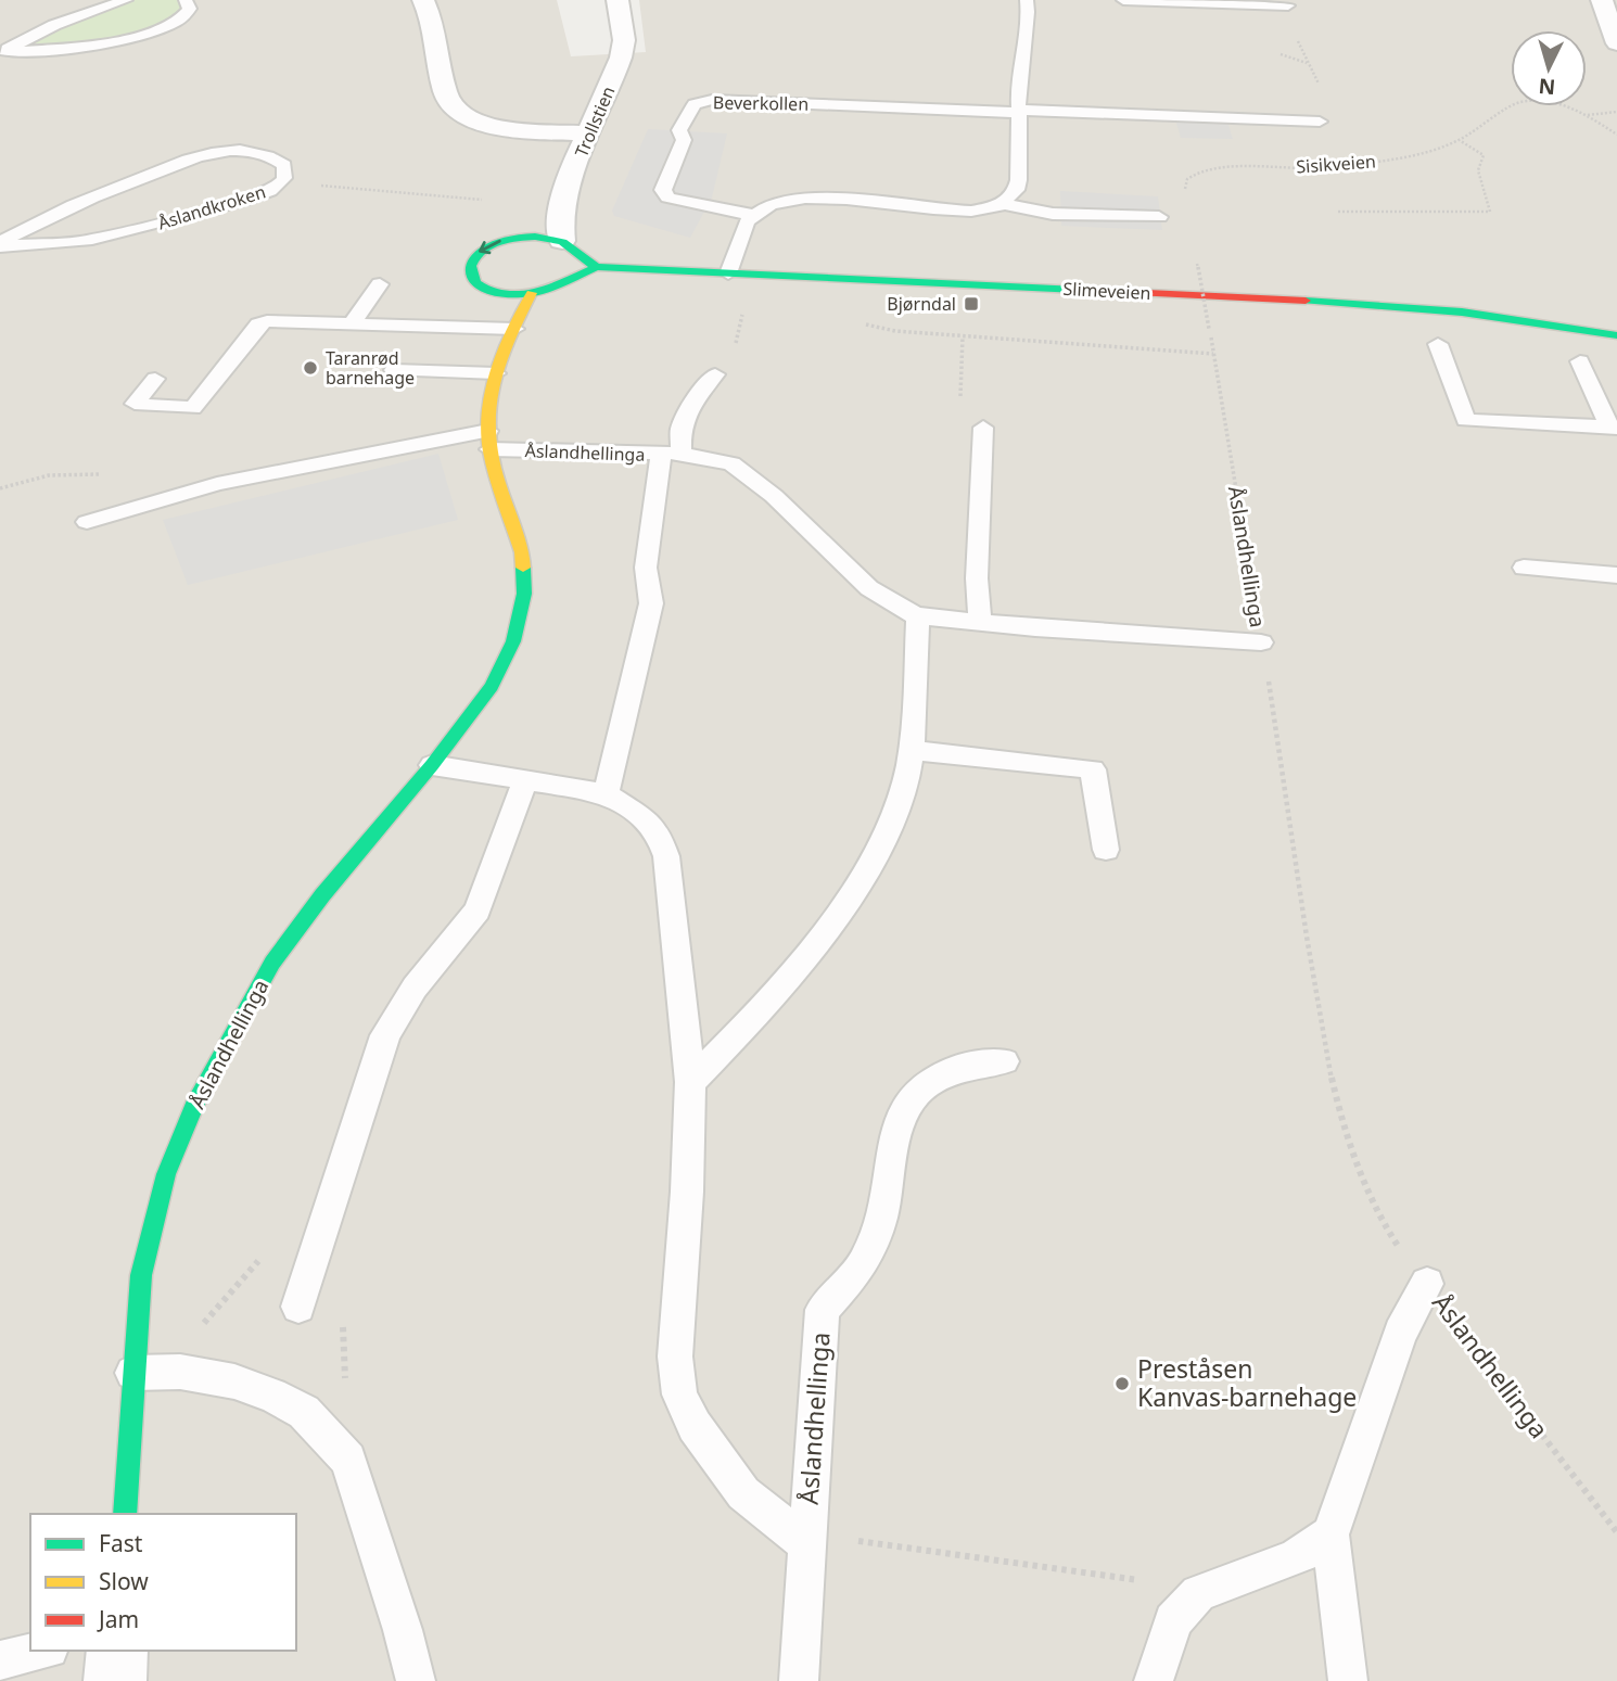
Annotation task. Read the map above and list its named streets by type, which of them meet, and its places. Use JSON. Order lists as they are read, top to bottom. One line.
{"streets":{"street":["Trollstien","Slimeveien","Åslandhellinga"],"lane":["Beverkollen","Åslandkroken"],"path":["Sisikveien"]},"crossings":[["Trollstien","Slimeveien"],["Slimeveien","Åslandhellinga"]],"places":{"transit":["Bjørndal"],"other":["Taranrød barnehage","Preståsen Kanvas-barnehage"]},"legend":["Fast","Slow","Jam"],"north":"bottom"}
